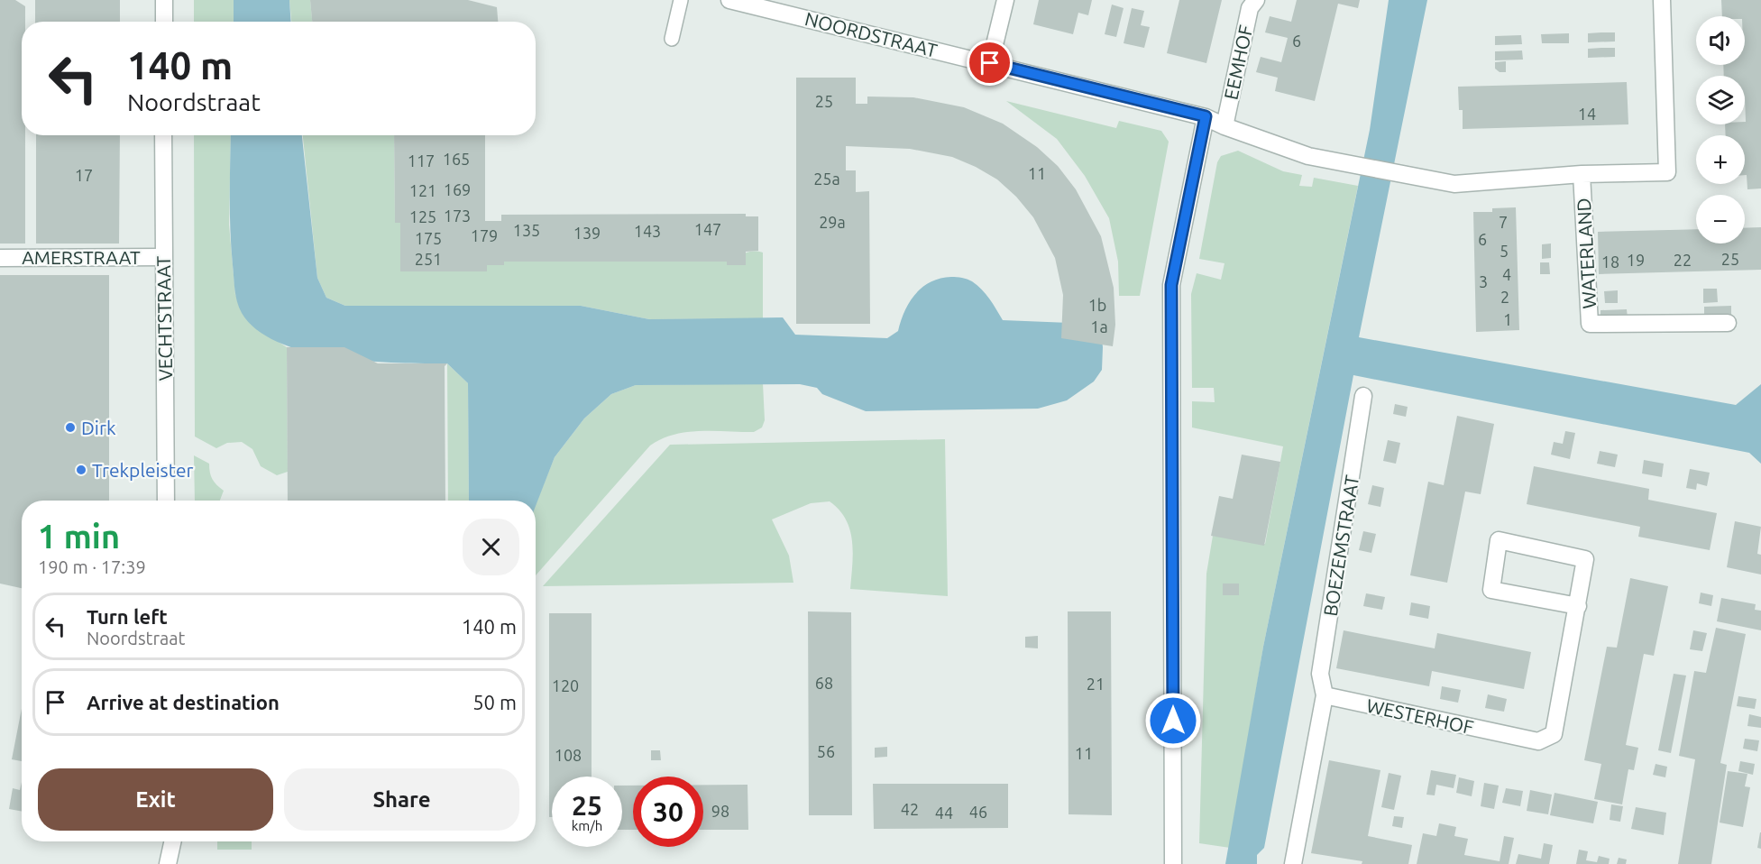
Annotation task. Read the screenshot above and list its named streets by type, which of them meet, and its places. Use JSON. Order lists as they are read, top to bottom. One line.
{"streets":{"street":["NOORDSTRAAT","EEMHOF","WATERLAND","AMERSTRAAT","VECHTSTRAAT","BOEZEMSTRAAT","WESTERHOF"]},"crossings":[["NOORDSTRAAT","EEMHOF"],["NOORDSTRAAT","WATERLAND"],["AMERSTRAAT","VECHTSTRAAT"],["BOEZEMSTRAAT","WESTERHOF"]],"places":["Dirk","Trekpleister"],"house_numbers":["6","25","14","165","117","11","17","25a","169","121","173","125","29a","7","147","135","143","139","179","175","6","5","251","25","19","22","18","4","3","2","1b","1","1a","68","21","120","56","11","108","42","98","46","44"],"page":{"map_buttons":["+","−"],"turn":["140 m","Noordstraat"],"heading":["1 min","190 m · 17:39"],"list":[{"name":"Turn left","note":"Noordstraat","value":"140 m"},{"name":"Arrive at destination","value":"50 m"}],"buttons":["Exit","Share"],"speed":"25 km/h","limit":"30"}}
